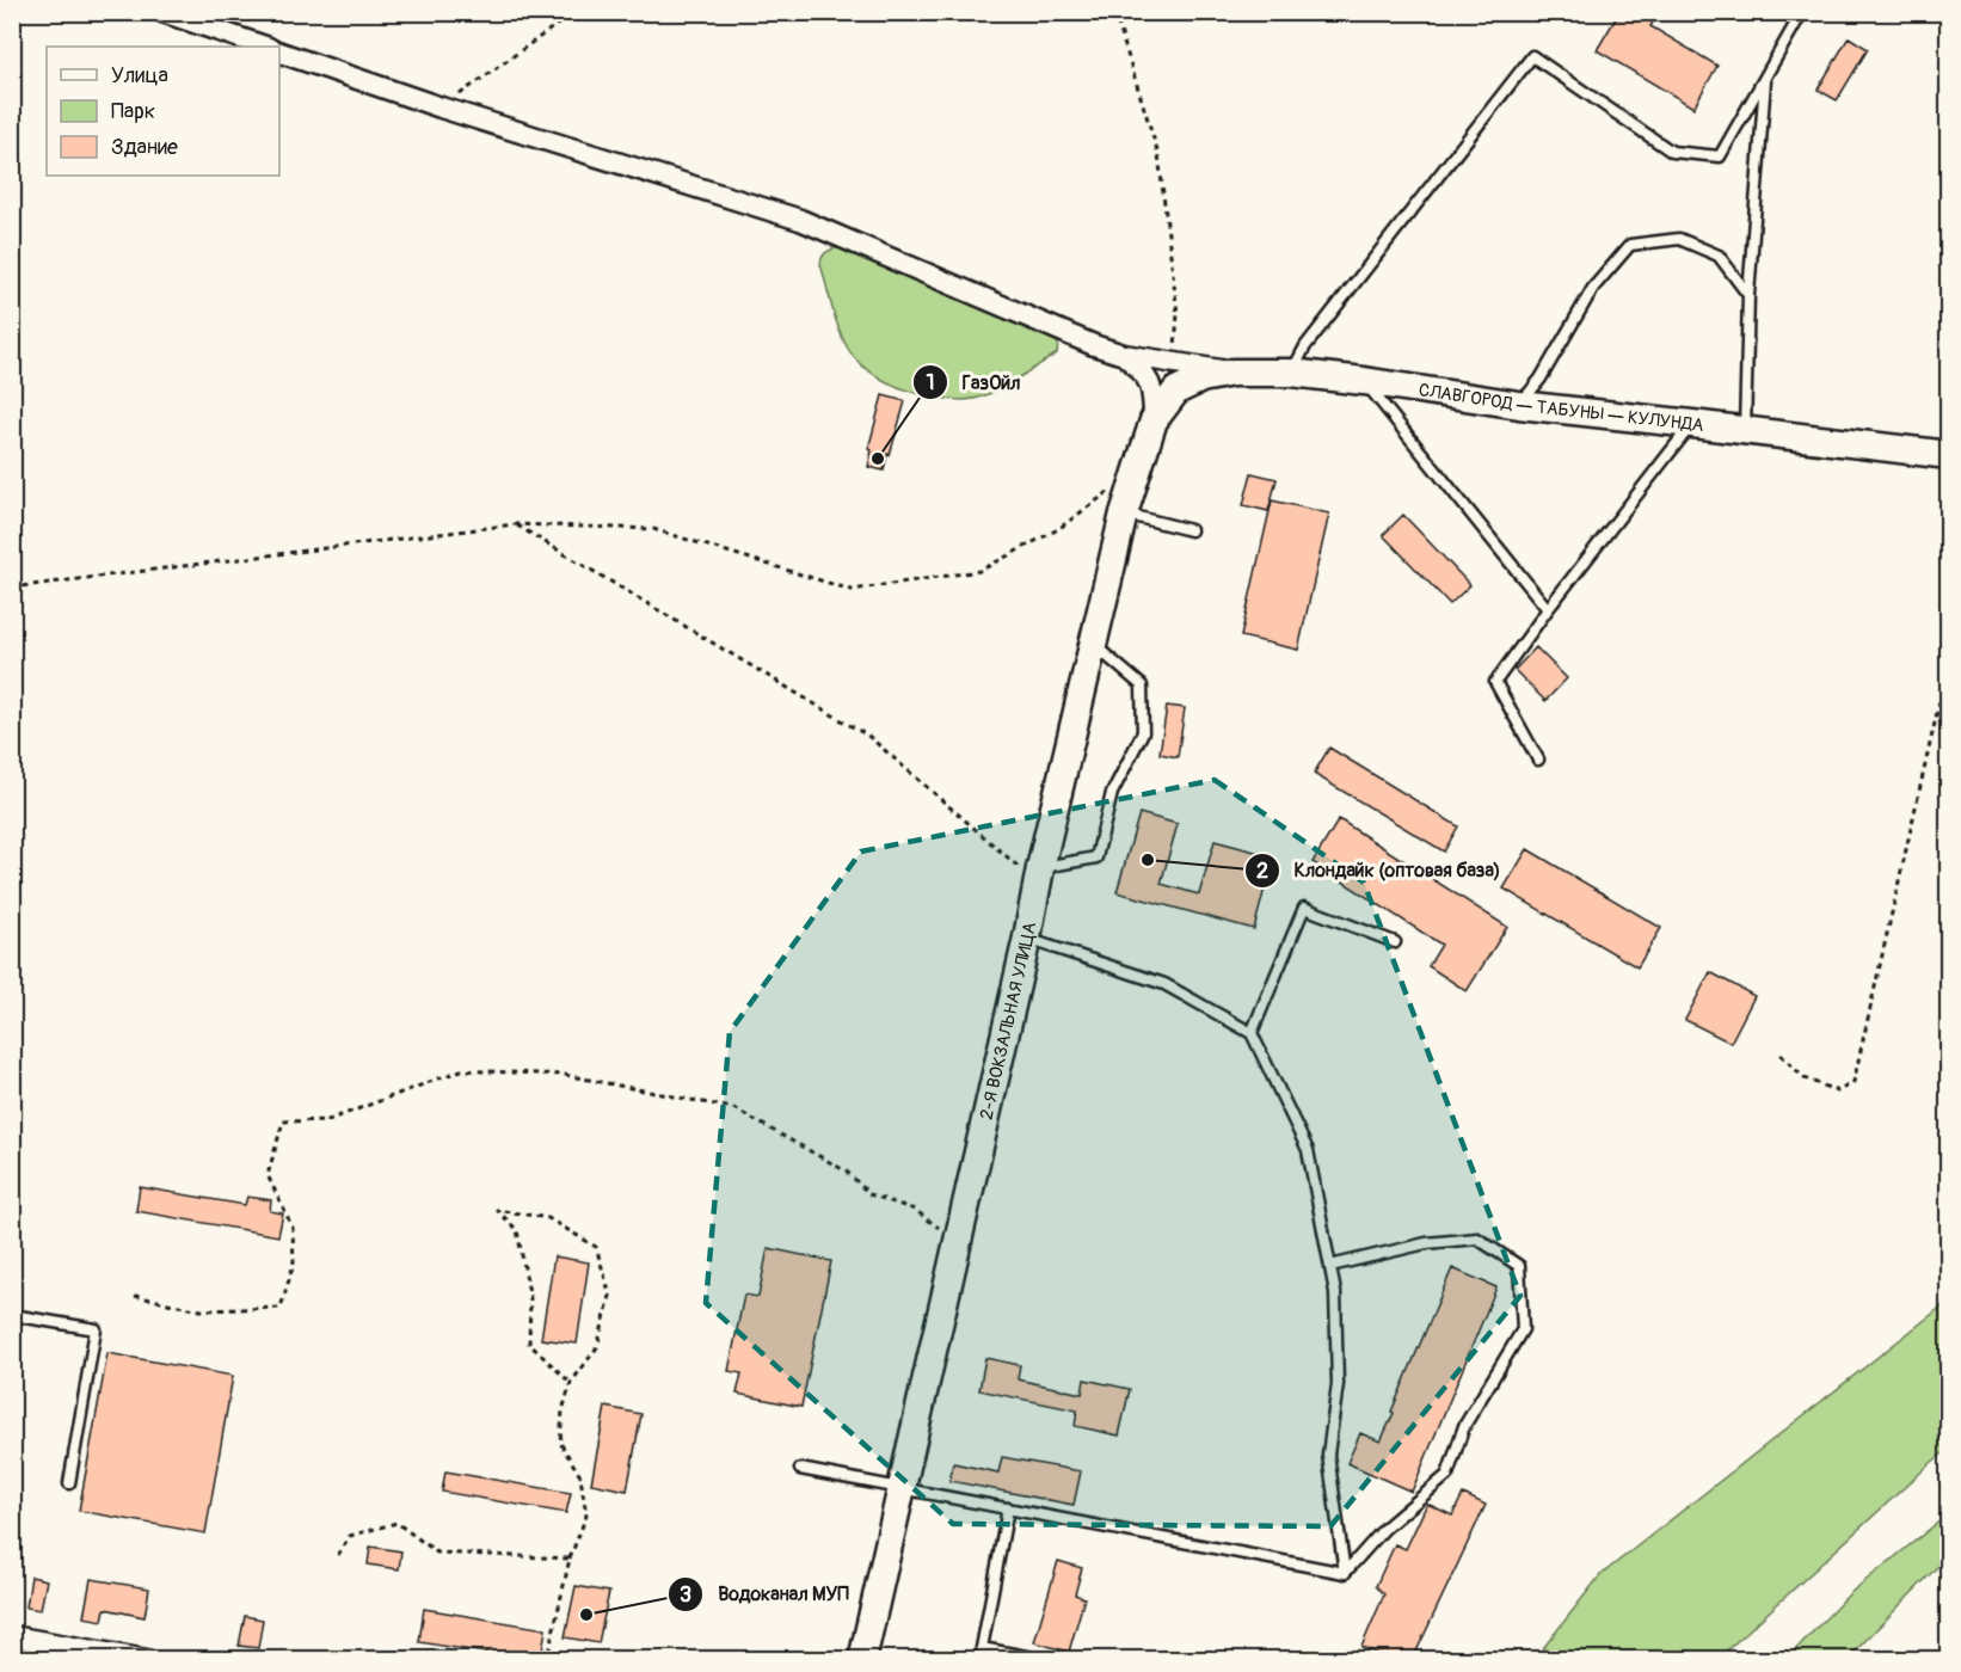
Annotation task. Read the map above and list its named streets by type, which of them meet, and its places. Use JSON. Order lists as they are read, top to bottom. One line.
{"streets":{"main road":["СЛАВГОРОД — ТАБУНЫ — КУЛУНДА","2-Я ВОКЗАЛЬНАЯ УЛИЦА"]},"crossings":[["СЛАВГОРОД — ТАБУНЫ — КУЛУНДА","2-Я ВОКЗАЛЬНАЯ УЛИЦА"]],"places":["ГазОйл","Клондайк (оптовая база)","Водоканал МУП"],"legend":["Улица","Парк","Здание"]}
